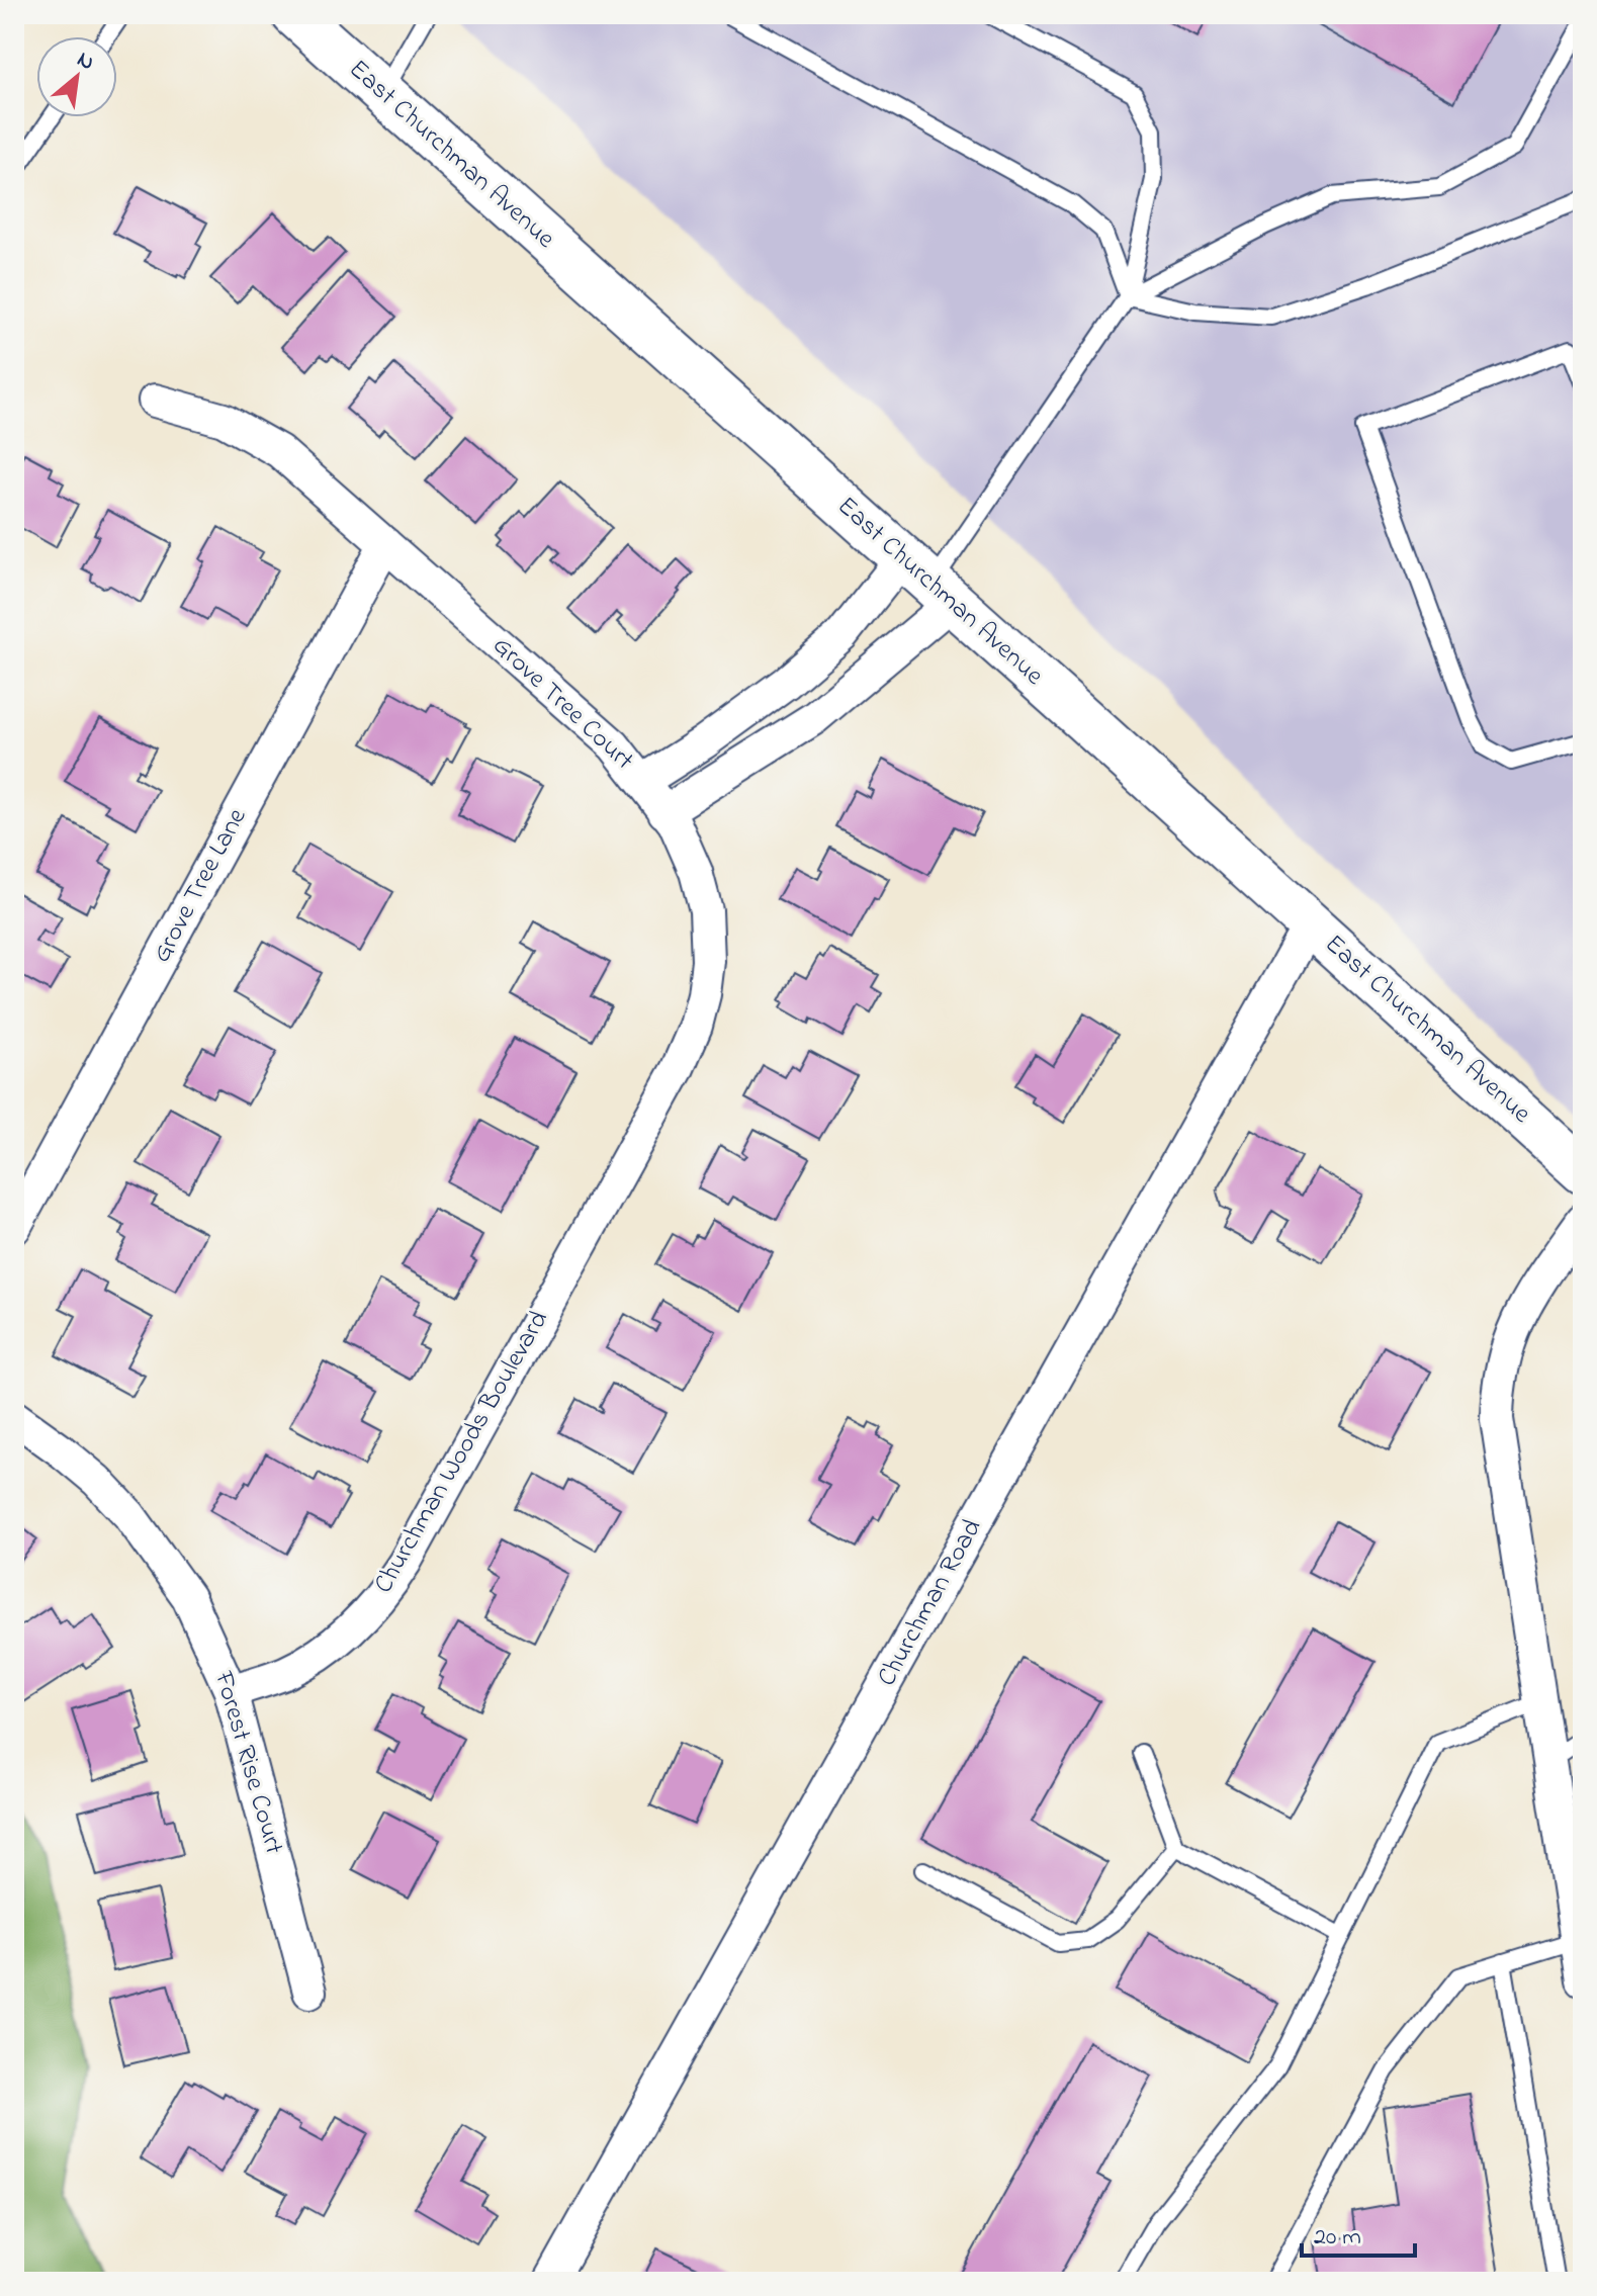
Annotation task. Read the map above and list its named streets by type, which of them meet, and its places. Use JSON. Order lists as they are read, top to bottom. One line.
{"streets":{"street":["East Churchman Avenue","Grove Tree Court","Grove Tree Lane","Churchman Woods Boulevard","Churchman Road","Forest Rise Court"]},"crossings":[["East Churchman Avenue","Churchman Road"],["Grove Tree Court","Grove Tree Lane"],["Grove Tree Court","Churchman Woods Boulevard"],["Churchman Woods Boulevard","Forest Rise Court"]],"scale_bar":"20 m","north":"top right"}
